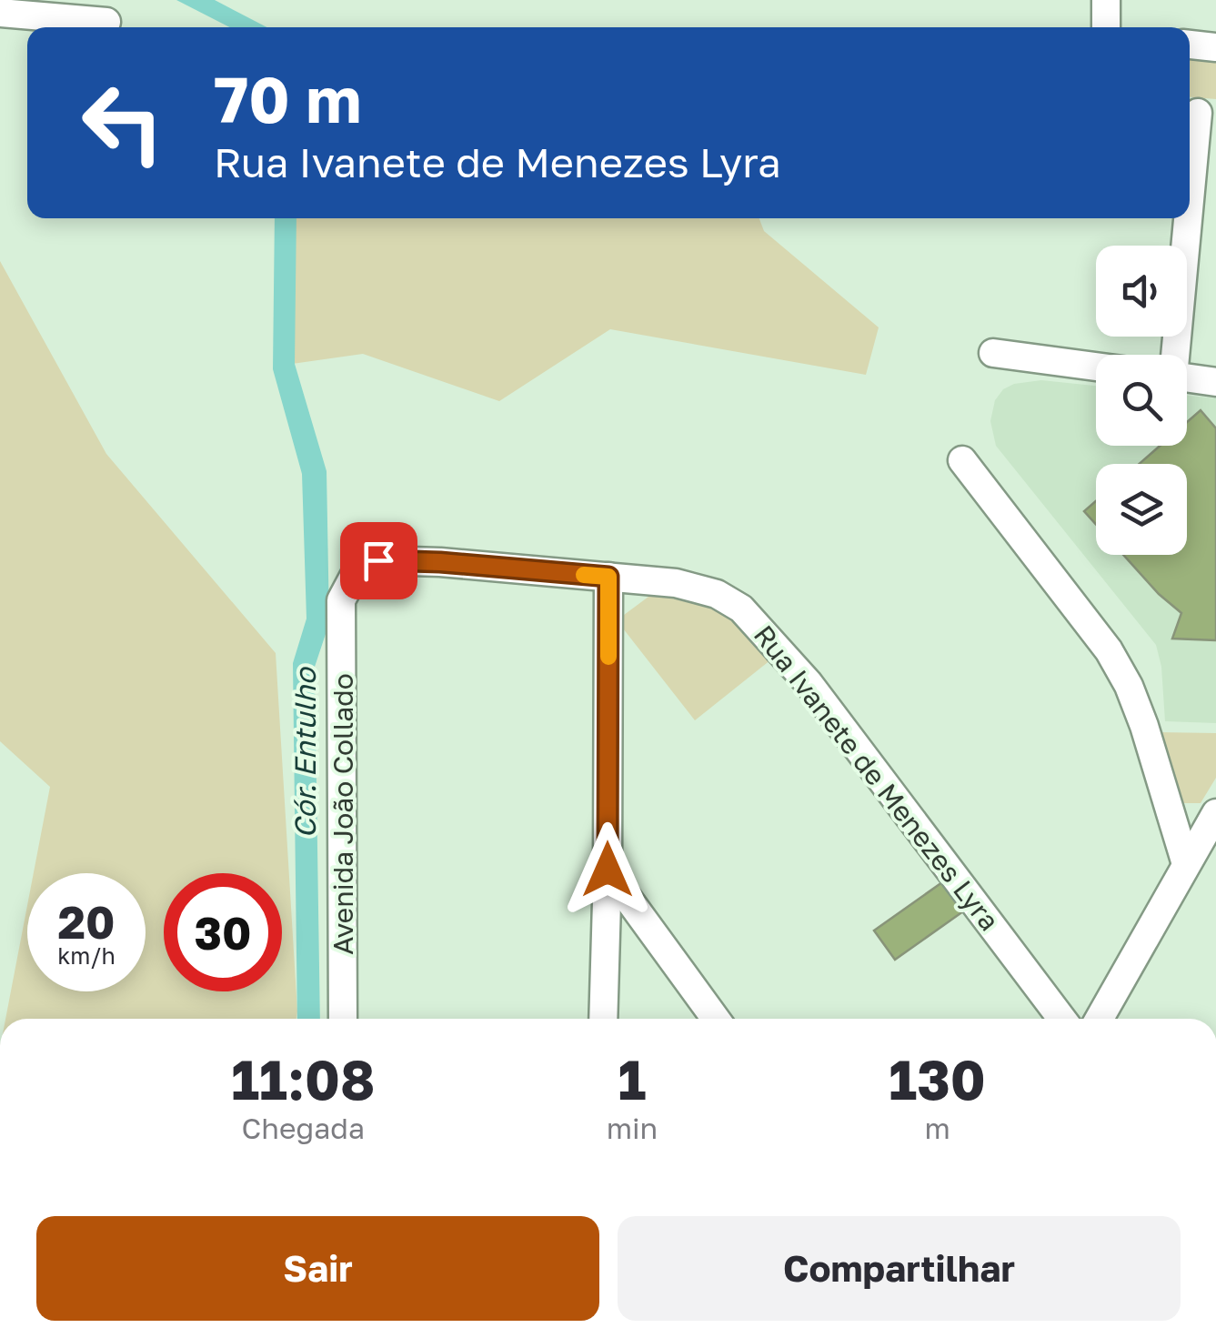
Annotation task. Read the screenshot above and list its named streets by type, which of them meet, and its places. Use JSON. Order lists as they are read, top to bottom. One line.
{"streets":{"street":["Rua Ivanete de Menezes Lyra","Avenida João Collado"]},"crossings":[["Rua Ivanete de Menezes Lyra","Avenida João Collado"]],"water":["Cór. Entulho"],"page":{"turn":["70 m","Rua Ivanete de Menezes Lyra"],"speed":"20 km/h","limit":"30","eta":["11:08","Chegada","1","min","130","m"],"buttons":["Sair","Compartilhar"]}}
